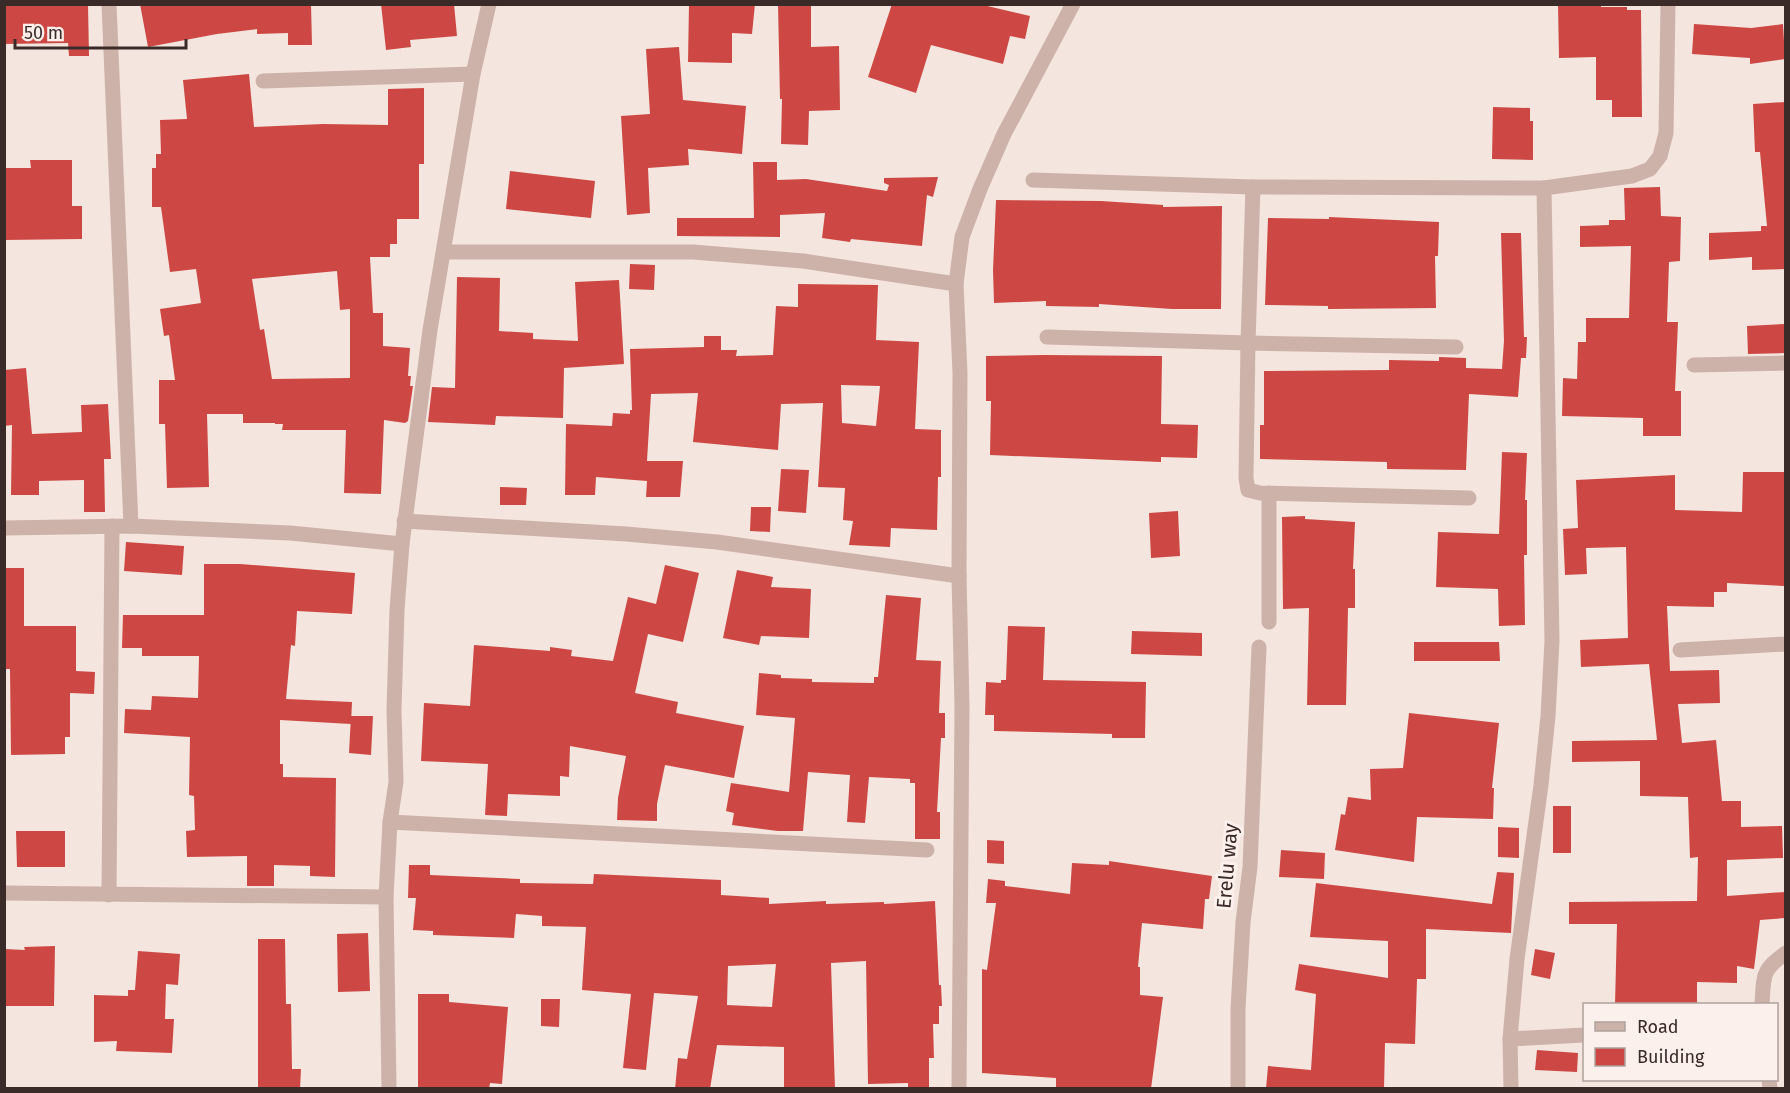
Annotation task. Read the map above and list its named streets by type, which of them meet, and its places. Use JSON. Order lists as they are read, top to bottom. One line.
{"streets":{"street":["Erelu way"]},"legend":["Road","Building"],"scale_bar":"50 m"}
